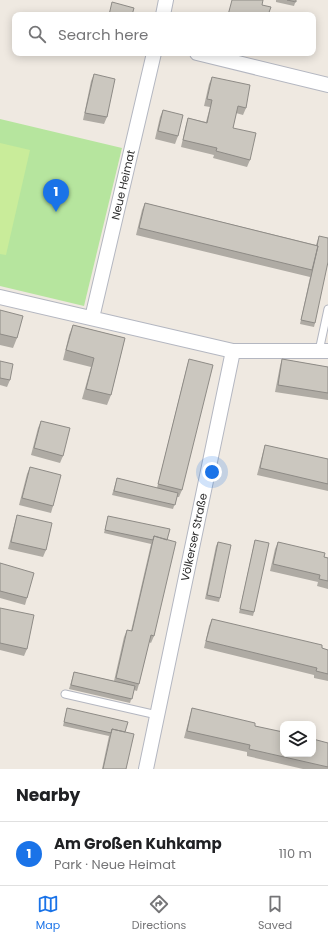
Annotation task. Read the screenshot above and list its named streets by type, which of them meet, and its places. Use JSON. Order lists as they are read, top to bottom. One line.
{"streets":{"street":["Neue Heimat","Völkerser Straße"]},"page":{"search":"Search here","pins":"1","heading":"Nearby","list":[{"mark":"1","name":"Am Großen Kuhkamp","note":"Park · Neue Heimat","value":"110 m"}],"nav":["Map","Directions","Saved"]}}
